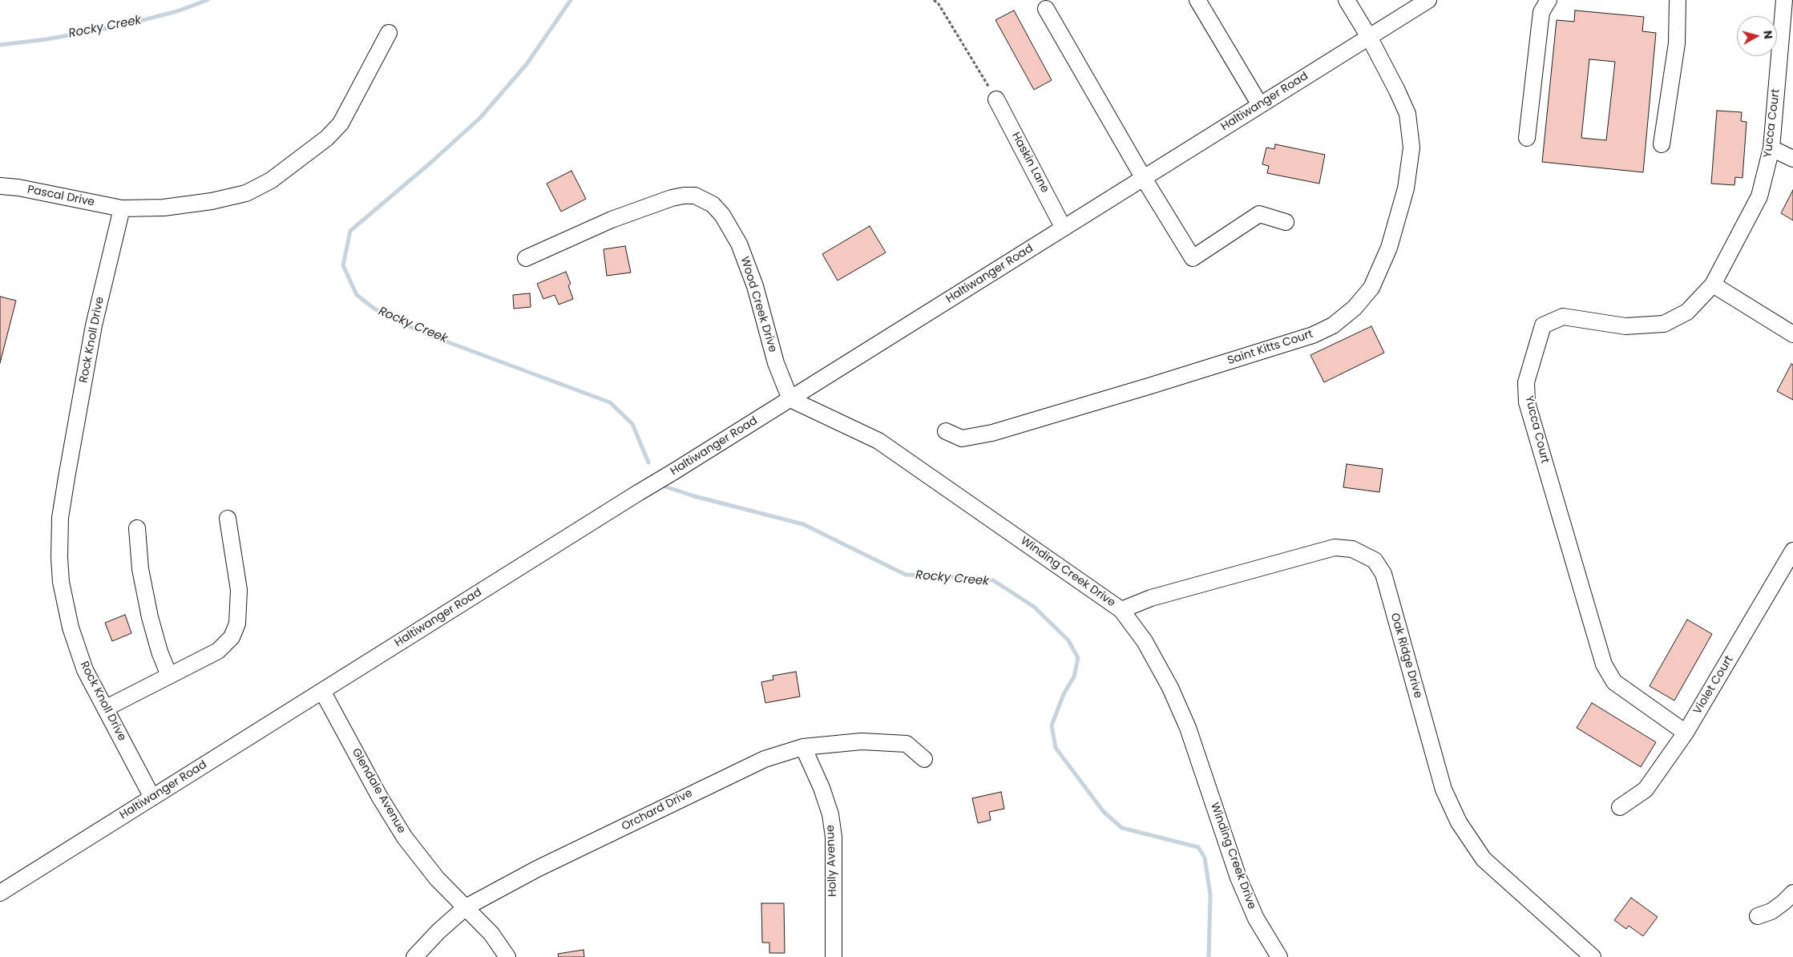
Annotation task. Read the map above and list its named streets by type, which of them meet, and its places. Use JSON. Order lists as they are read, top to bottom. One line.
{"streets":{"street":["Haltiwanger Road","Yucca Court","Haskin Lane","Pascal Drive","Wood Creek Drive","Rock Knoll Drive","Saint Kitts Court","Winding Creek Drive","Oak Ridge Drive","Violet Court","Glendale Avenue","Orchard Drive","Holly Avenue"]},"crossings":[["Haltiwanger Road","Haskin Lane"],["Haltiwanger Road","Wood Creek Drive"],["Haltiwanger Road","Rock Knoll Drive"],["Haltiwanger Road","Saint Kitts Court"],["Haltiwanger Road","Winding Creek Drive"],["Haltiwanger Road","Glendale Avenue"],["Yucca Court","Violet Court"],["Pascal Drive","Rock Knoll Drive"],["Wood Creek Drive","Winding Creek Drive"],["Winding Creek Drive","Oak Ridge Drive"],["Glendale Avenue","Orchard Drive"],["Orchard Drive","Holly Avenue"]],"water":["Rocky Creek"],"north":"right"}
